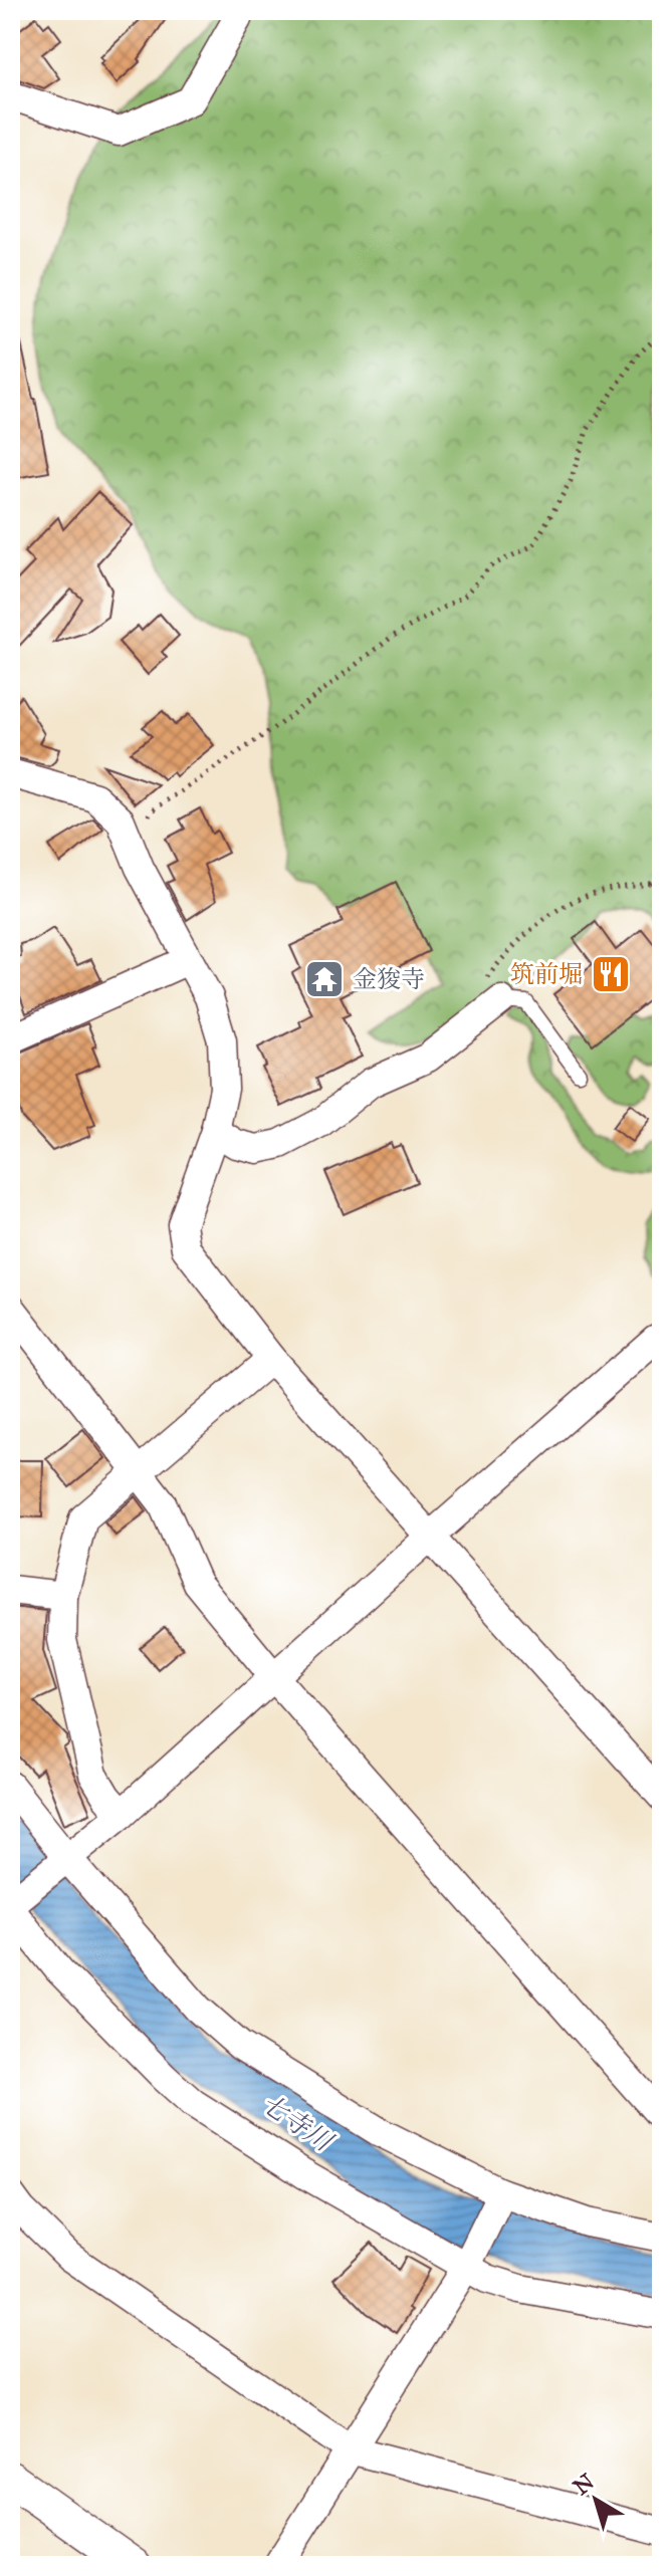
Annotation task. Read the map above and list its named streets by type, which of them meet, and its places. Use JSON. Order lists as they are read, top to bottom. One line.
{"water":["七寺川"],"places":{"restaurant":["筑前堀"],"temple":["金狻寺"]},"north":"top left"}
